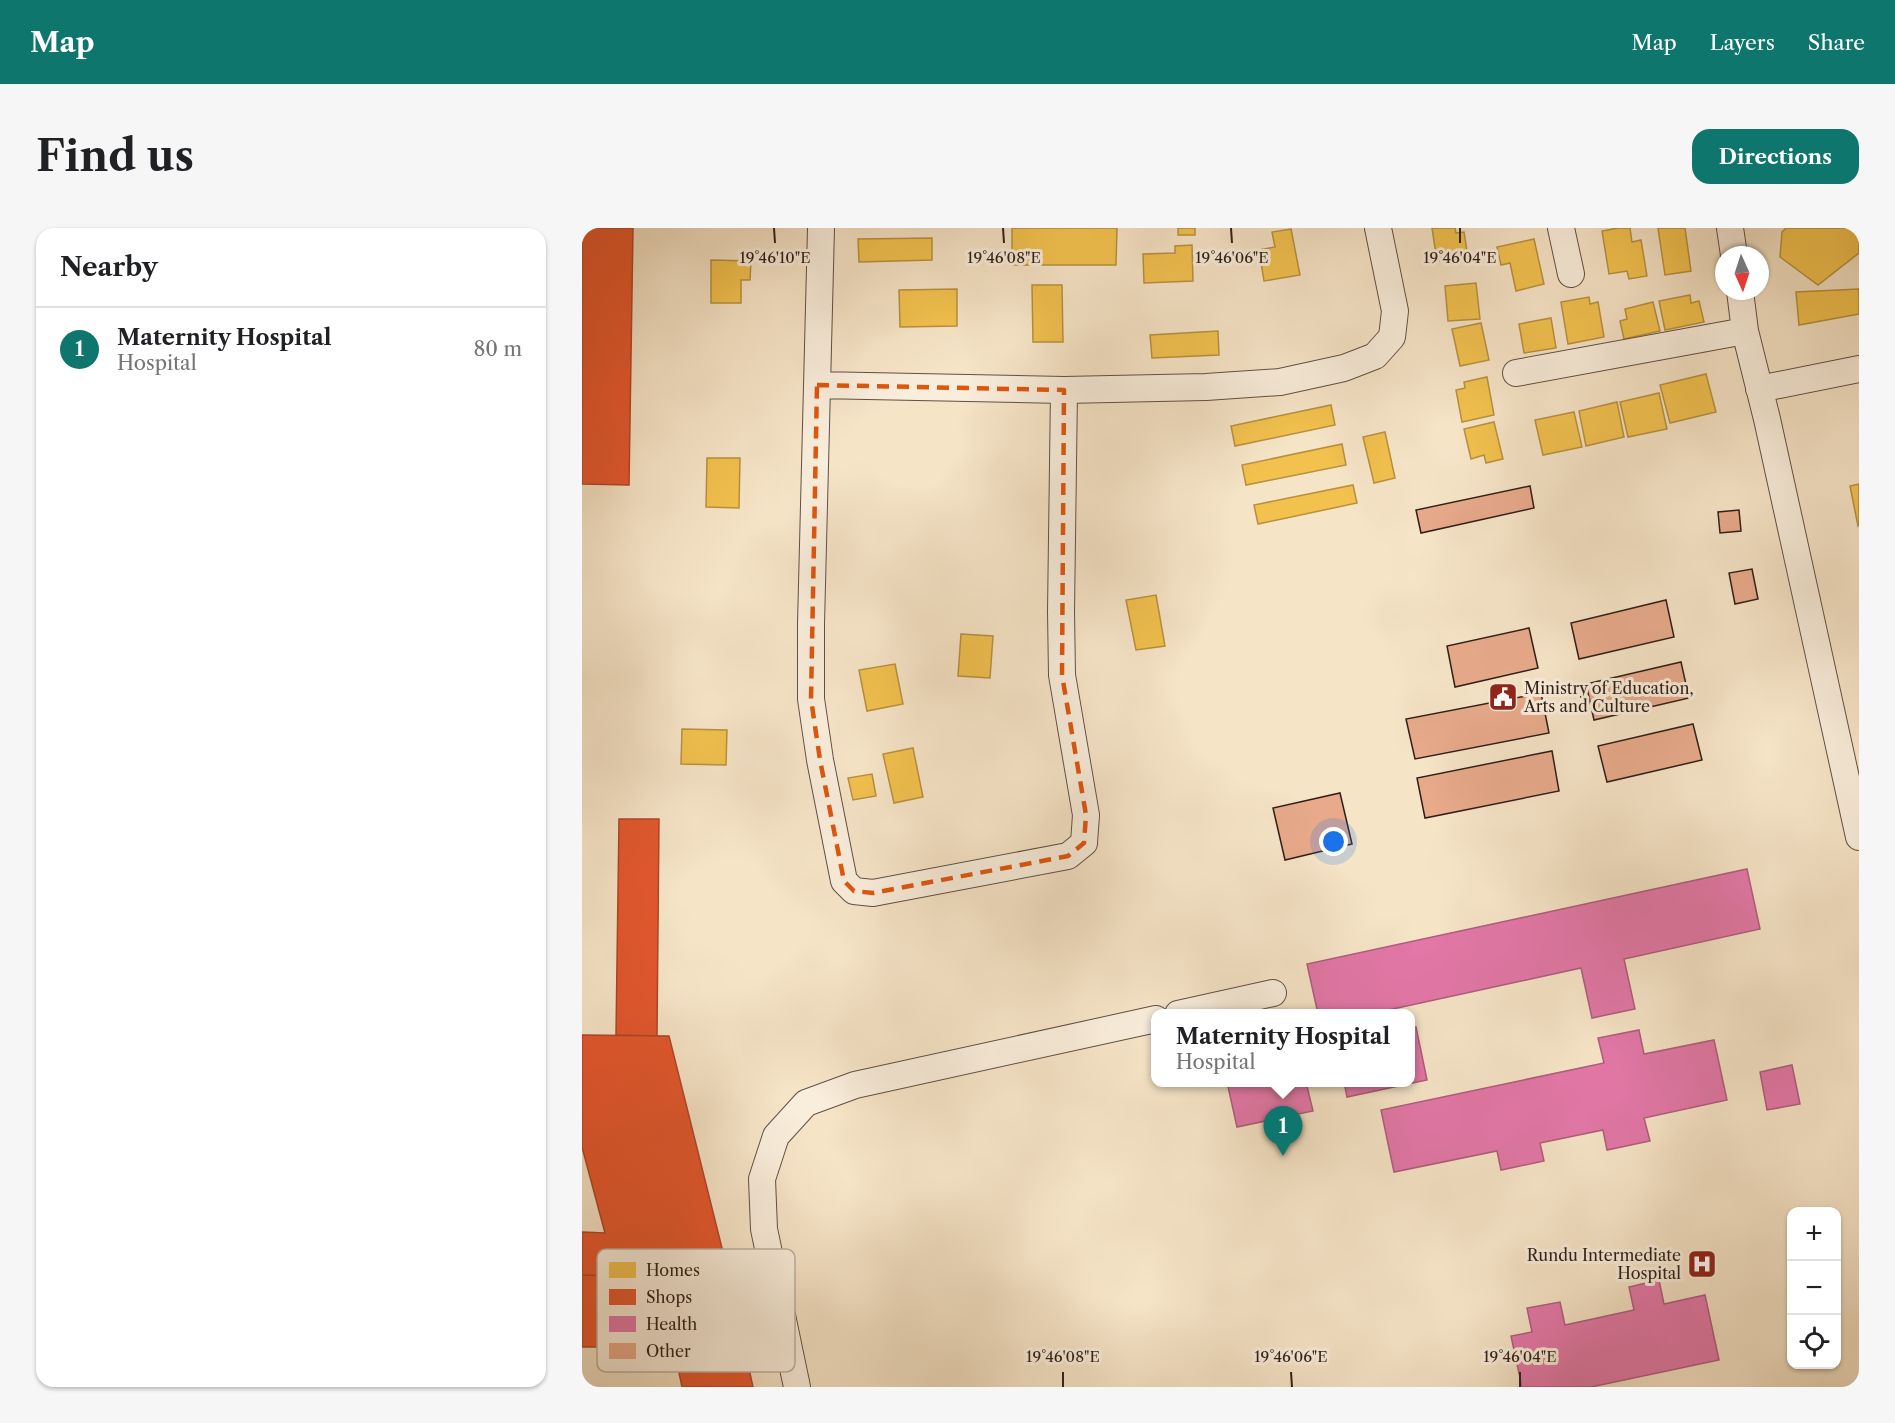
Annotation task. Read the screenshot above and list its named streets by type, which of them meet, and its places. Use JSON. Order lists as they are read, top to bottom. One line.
{"places":{"public building":["Ministry of Education, Arts and Culture"],"hospital":["Rundu Intermediate Hospital"]},"legend":["Homes","Shops","Health","Other"],"north":"bottom","page":{"header":"Map","nav":["Map","Layers","Share"],"buttons":"Directions","title":"Find us","heading":"Nearby","list":[{"mark":"1","name":"Maternity Hospital","note":"Hospital","value":"80 m"}],"popup":["Maternity Hospital","Hospital"],"pins":"1","map_buttons":["+","−"]},"coordinates":["19°46'10\"E","19°46'08\"E","19°46'06\"E","19°46'04\"E"]}
